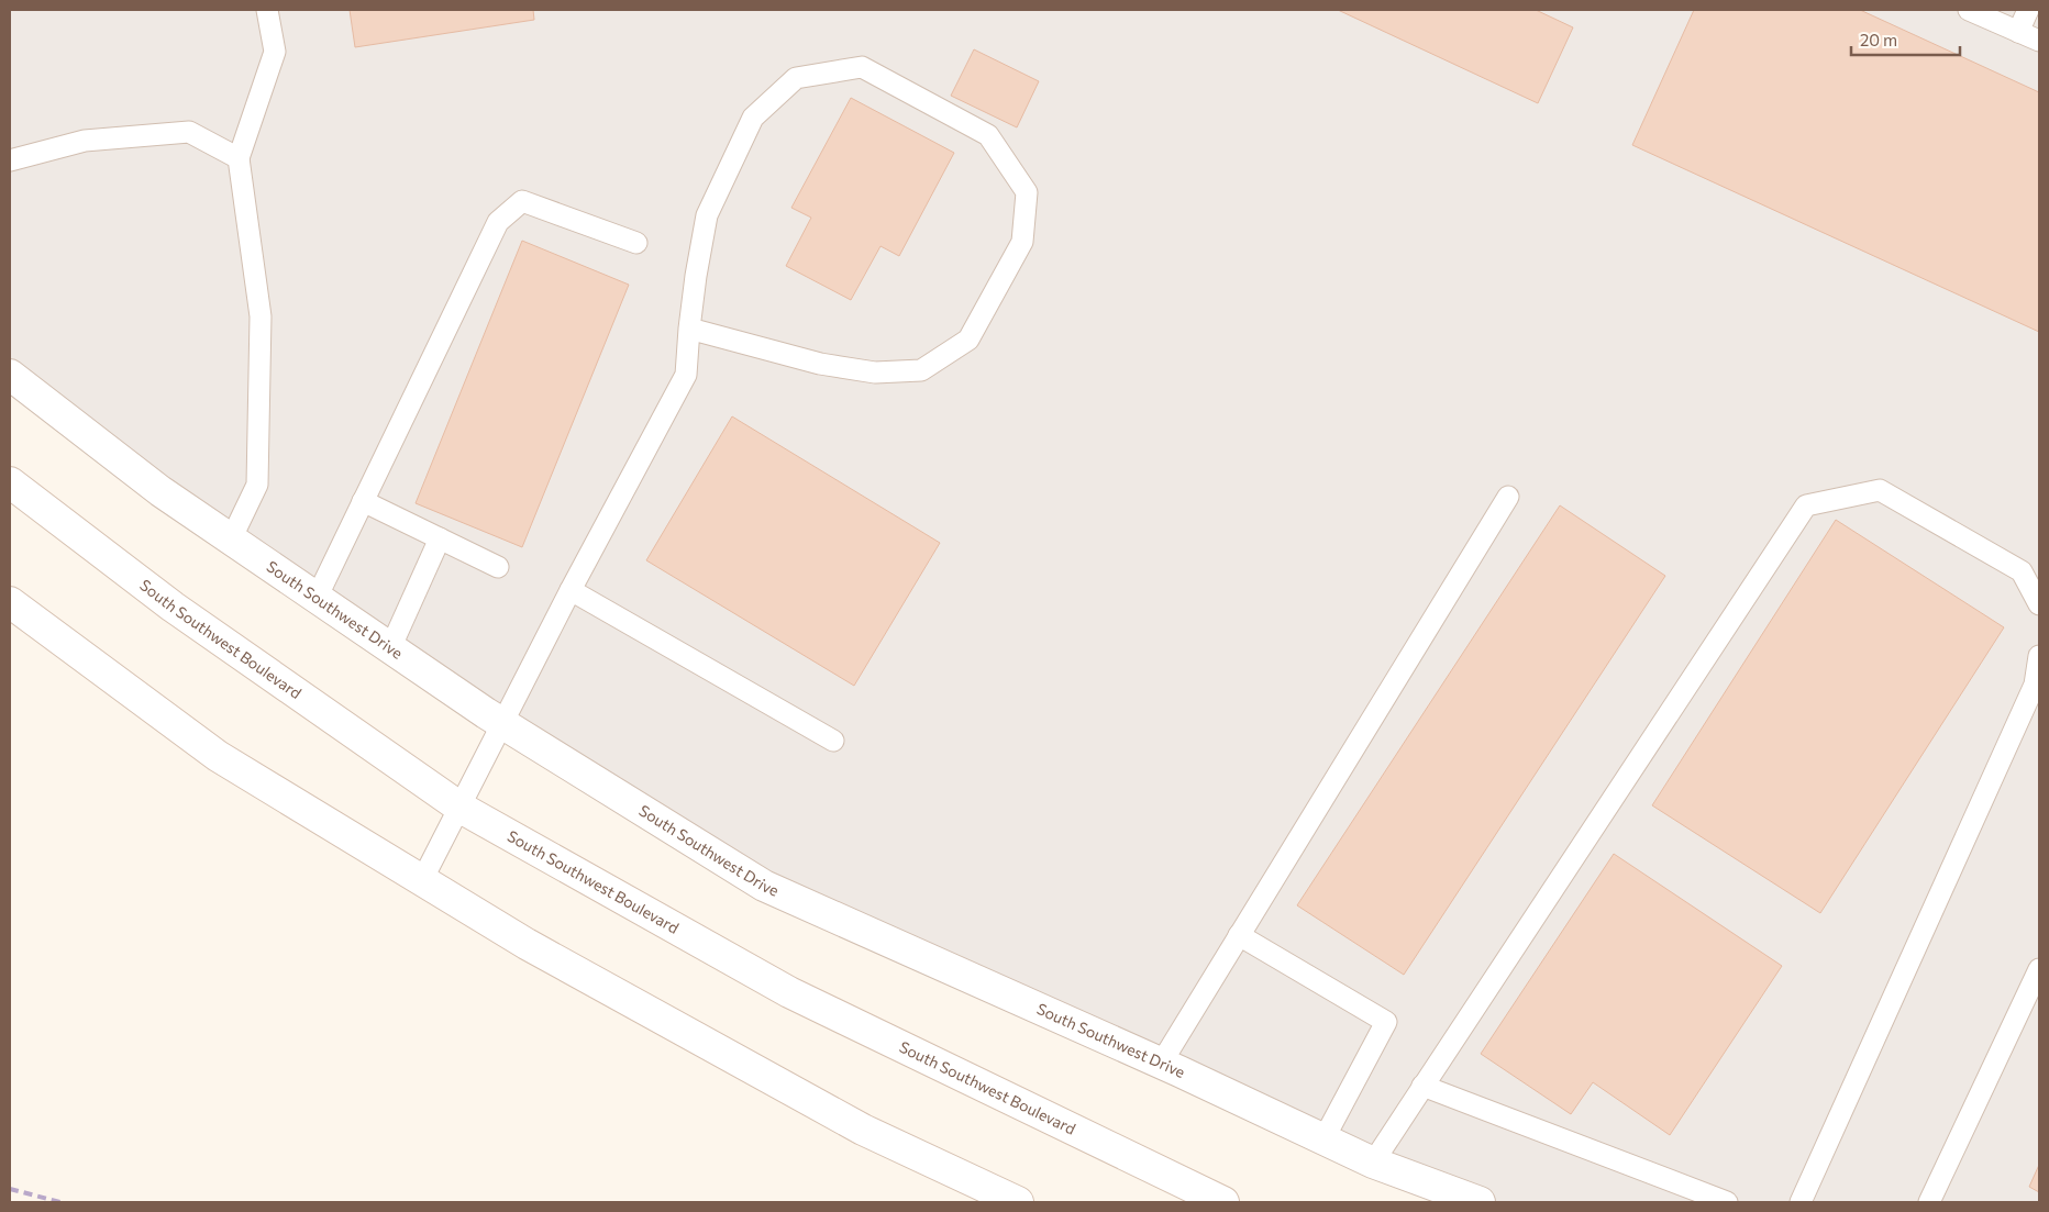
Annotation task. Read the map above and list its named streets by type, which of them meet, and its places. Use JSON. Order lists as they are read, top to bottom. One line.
{"streets":{"main road":["South Southwest Drive","South Southwest Boulevard"]},"scale_bar":"20 m"}
